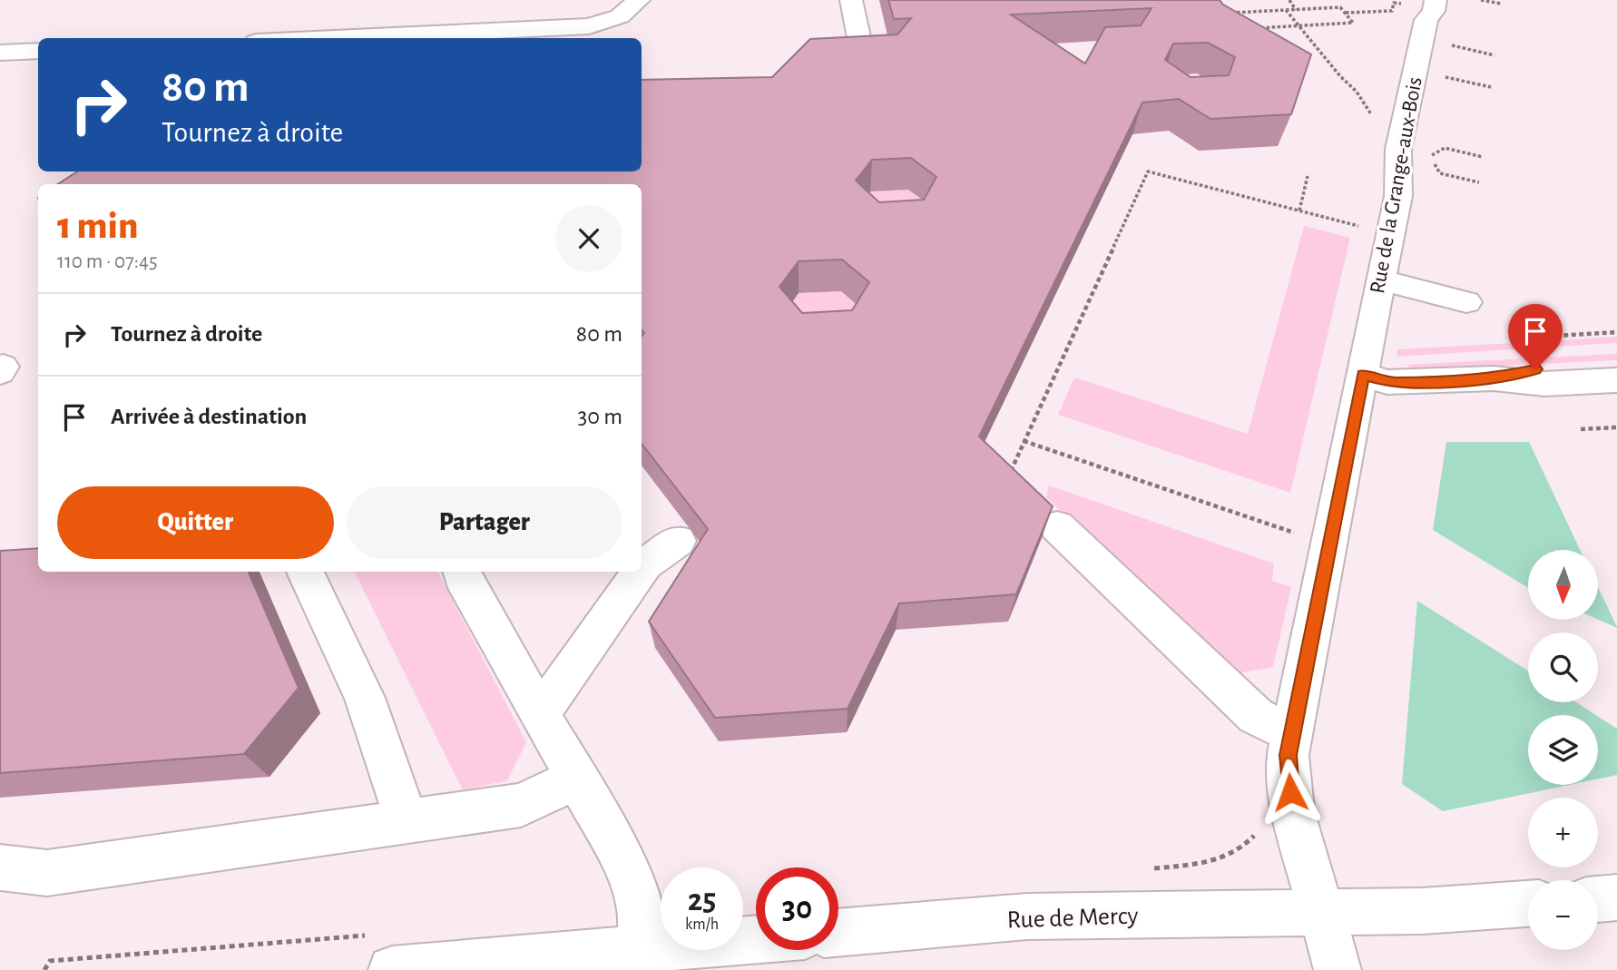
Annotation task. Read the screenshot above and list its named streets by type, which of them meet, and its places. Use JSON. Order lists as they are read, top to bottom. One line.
{"streets":{"street":["Rue de la Grange-aux-Bois","Rue de Mercy"]},"crossings":[["Rue de la Grange-aux-Bois","Rue de Mercy"]],"north":"bottom","page":{"turn":["80 m","Tournez à droite"],"heading":["1 min","110 m · 07:45"],"list":[{"name":"Tournez à droite","value":"80 m"},{"name":"Arrivée à destination","value":"30 m"}],"buttons":["Quitter","Partager"],"map_buttons":["+","−"],"speed":"25 km/h","limit":"30"}}
